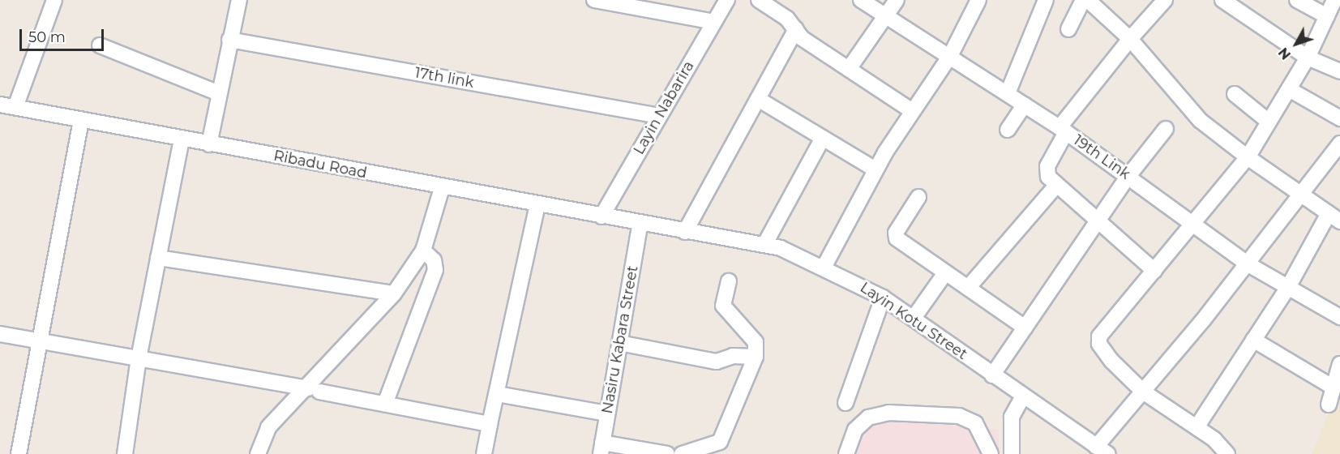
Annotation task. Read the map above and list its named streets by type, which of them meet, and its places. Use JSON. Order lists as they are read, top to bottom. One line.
{"streets":{"street":["17th link","Layin Nabarira","19th Link","Ribadu Road","Layin Kotu Street","Nasiru Kabara Street"]},"crossings":[["17th link","Layin Nabarira"],["Layin Nabarira","Ribadu Road"],["Ribadu Road","Layin Kotu Street"],["Ribadu Road","Nasiru Kabara Street"],["Layin Kotu Street","Nasiru Kabara Street"]],"scale_bar":"50 m","north":"bottom left"}
